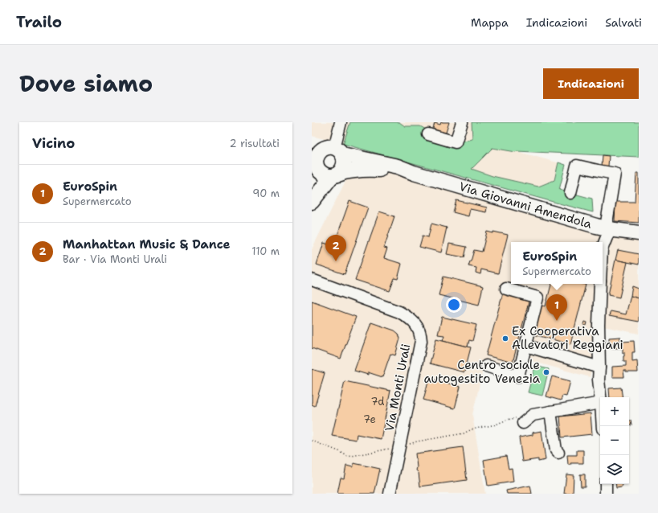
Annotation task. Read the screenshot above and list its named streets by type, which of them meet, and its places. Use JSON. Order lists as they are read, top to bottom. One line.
{"streets":{"main road":["Via Giovanni Amendola"],"street":["Via Monti Urali"]},"places":["Ex Cooperativa Allevatori Reggiani","Centro sociale autogestito Venezia"],"house_numbers":["7d","7e"],"page":{"header":"Trailo","nav":["Mappa","Indicazioni","Salvati"],"title":"Dove siamo","buttons":"Indicazioni","heading":["Vicino","2 risultati"],"list":[{"mark":"1","name":"EuroSpin","note":"Supermercato","value":"90 m"},{"mark":"2","name":"Manhattan Music & Dance","note":"Bar · Via Monti Urali","value":"110 m"}],"pins":["2","1"],"popup":["EuroSpin","Supermercato"],"map_buttons":["+","−"]}}
